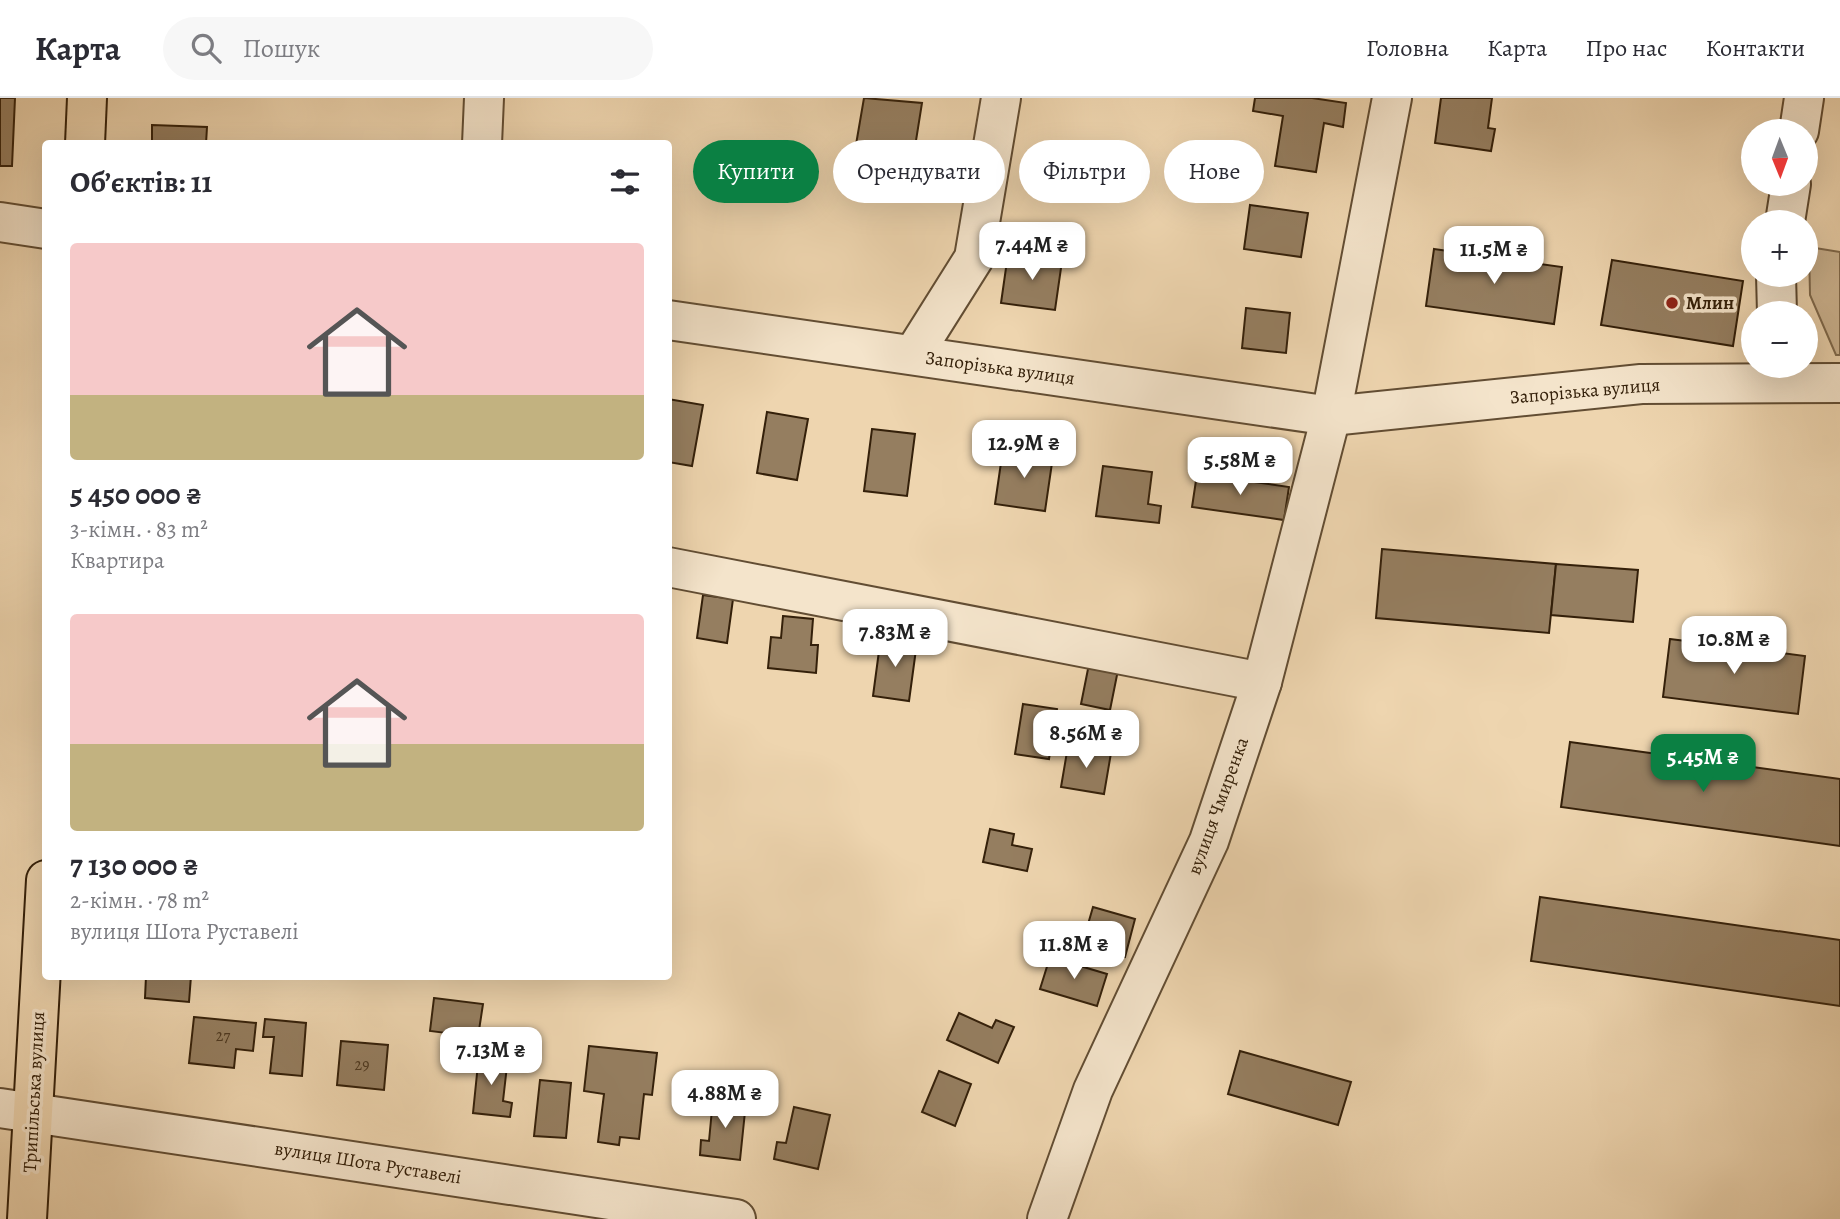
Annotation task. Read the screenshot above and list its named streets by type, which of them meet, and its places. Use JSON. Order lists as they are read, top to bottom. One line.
{"streets":{"main road":["Трипільська вулиця"],"street":["Запорізька вулиця","вулиця Чмиренка","вулиця Шота Руставелі"]},"crossings":[["Запорізька вулиця","вулиця Чмиренка"],["Трипільська вулиця","вулиця Шота Руставелі"]],"places":["Млин"],"house_numbers":["27","29"],"north":"bottom","page":{"header":"Карта","search":"Пошук","nav":["Головна","Карта","Про нас","Контакти"],"map_buttons":["+","−"],"chip":["Купити","Орендувати","Фільтри","Нове"],"heading":"Об’єктів: 11","price":["7.44M ₴","11.5M ₴","12.9M ₴","5.58M ₴","7.83M ₴","10.8M ₴","8.56M ₴","5.45M ₴","11.8M ₴","7.13M ₴","4.88M ₴"],"list":[{"name":"5 450 000 ₴","note":"3-кімн. · 83 m² · Квартира"},{"name":"7 130 000 ₴","note":"2-кімн. · 78 m² · вулиця Шота Руставелі"}]}}
